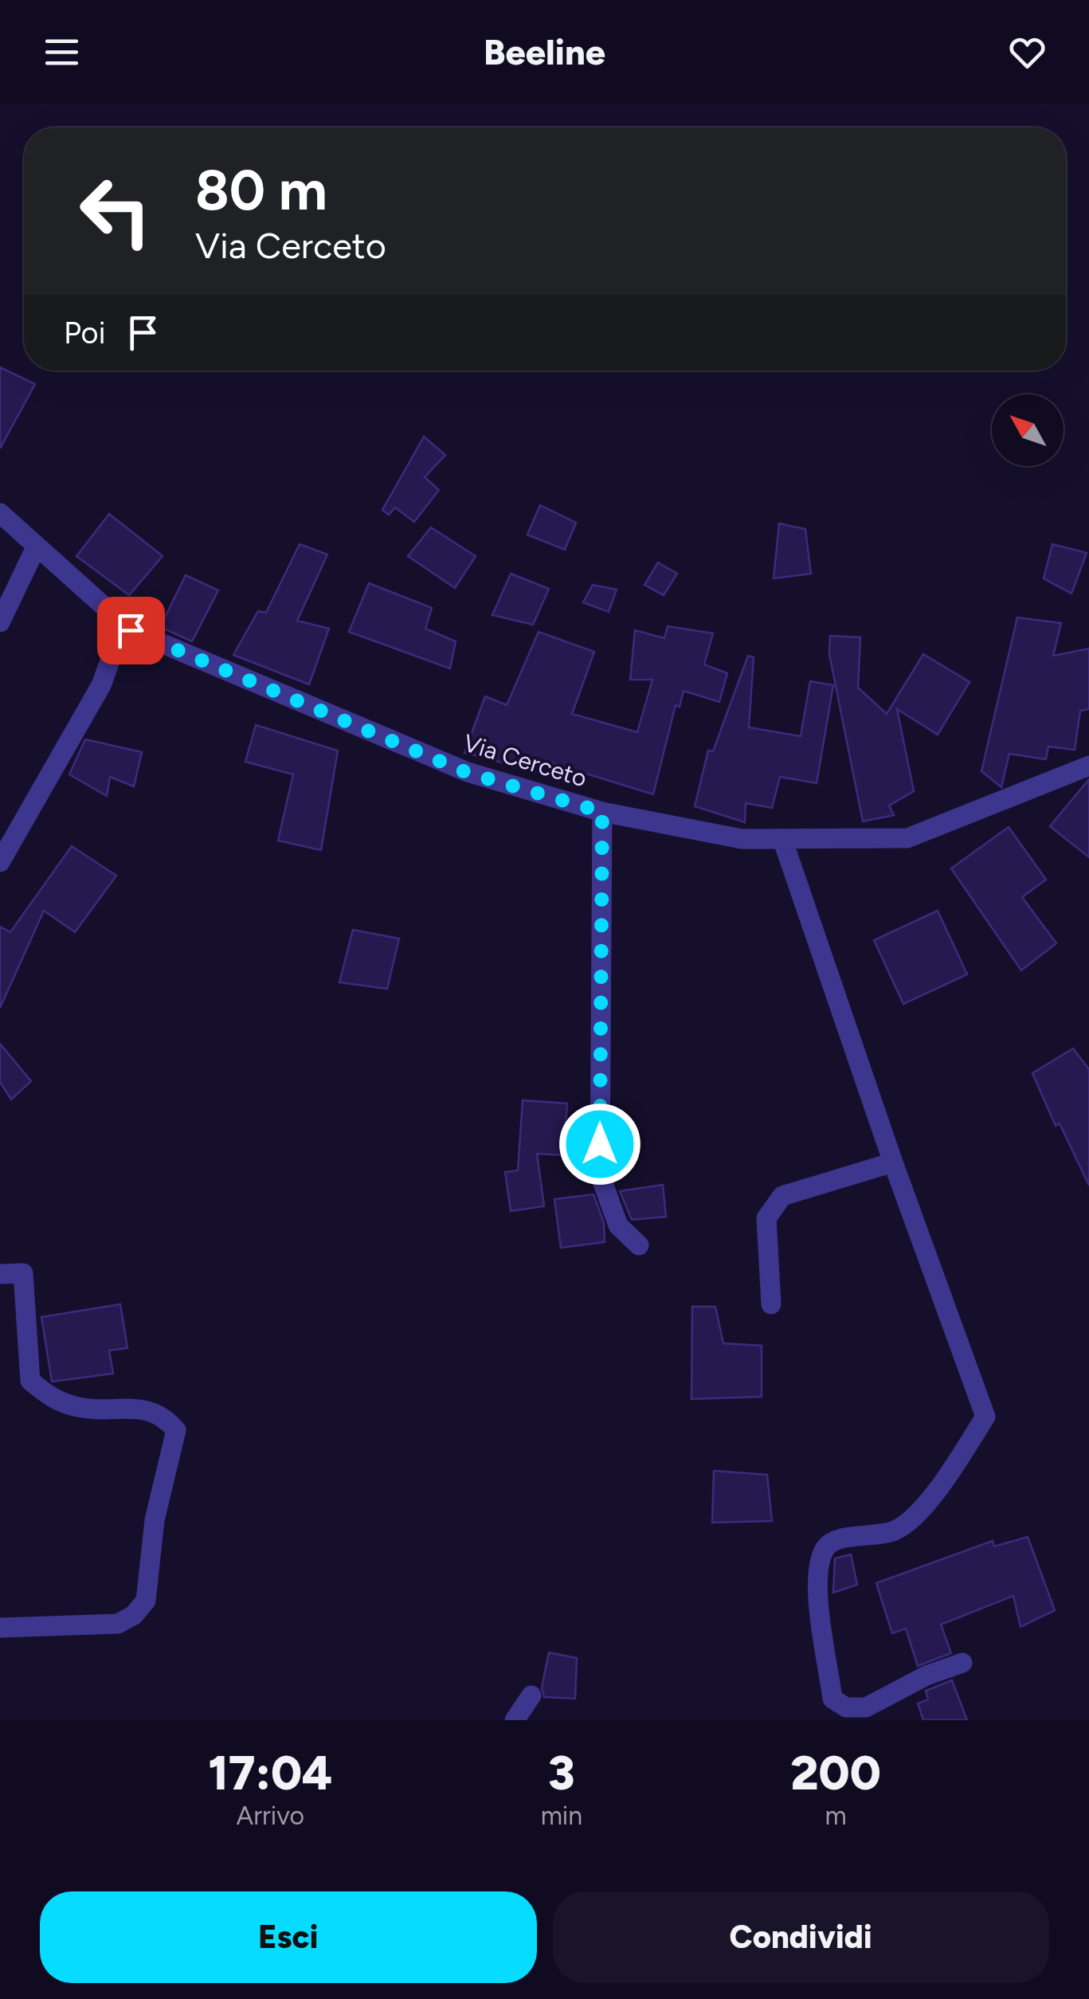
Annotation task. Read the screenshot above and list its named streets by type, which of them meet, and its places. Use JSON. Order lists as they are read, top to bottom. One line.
{"streets":{"street":["Via Cerceto"]},"north":"top left","page":{"header":"Beeline","turn":["80 m","Via Cerceto"],"then":"Poi","eta":["17:04","Arrivo","3","min","200","m"],"buttons":["Esci","Condividi"]}}
